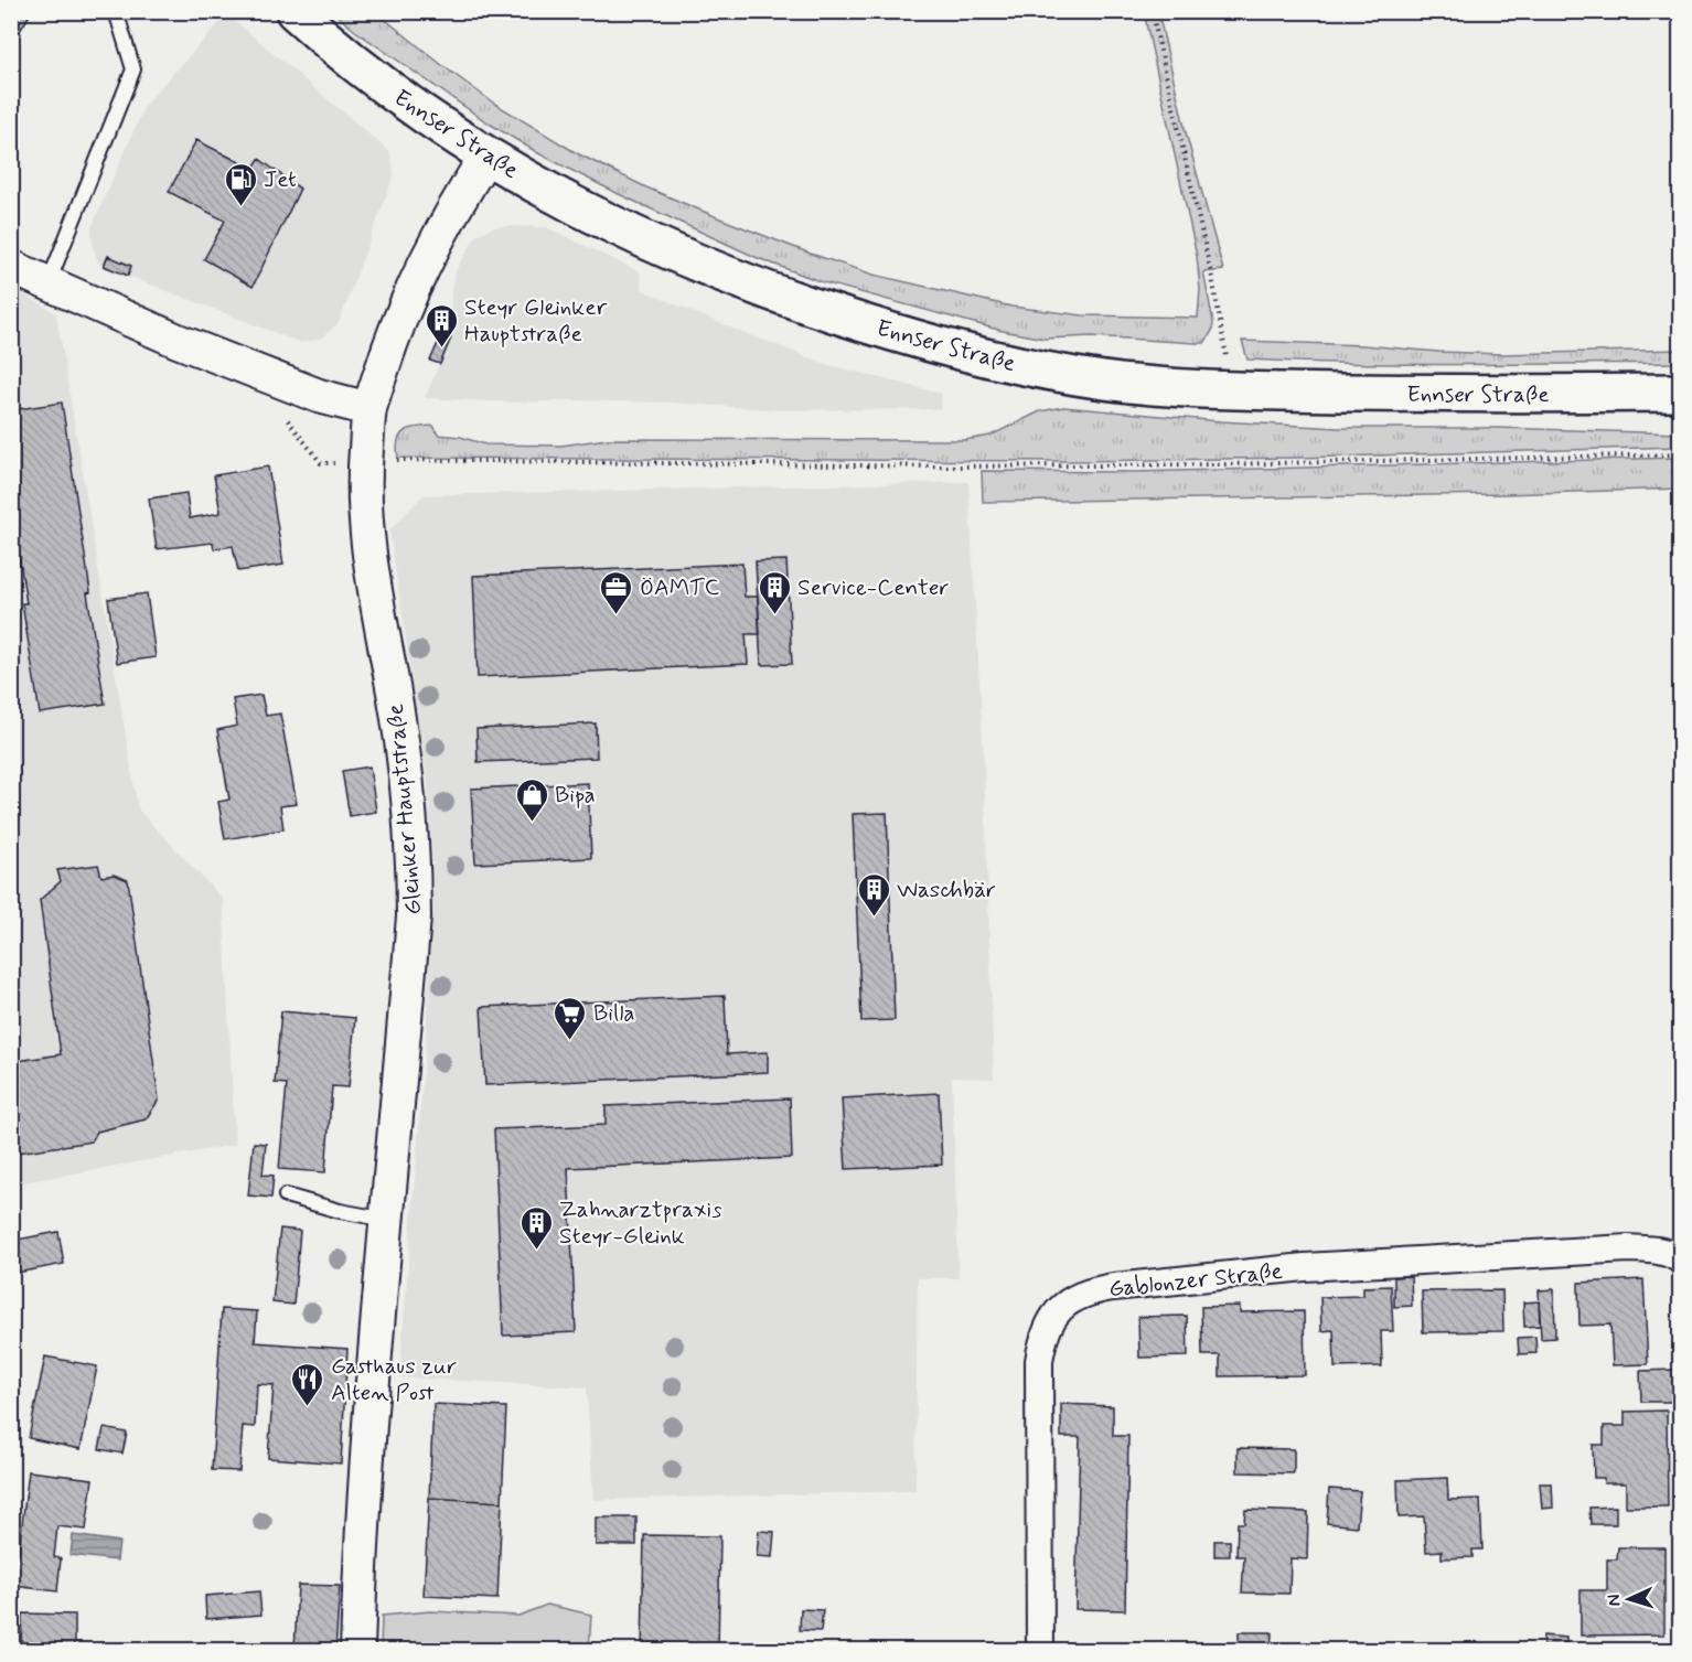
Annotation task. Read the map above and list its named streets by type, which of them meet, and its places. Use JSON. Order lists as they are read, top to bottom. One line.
{"streets":{"main road":["Ennser Straße"],"street":["Gleinker Hauptstraße","Gablonzer Straße"]},"crossings":[["Ennser Straße","Gleinker Hauptstraße"]],"places":{"fuel station":["Jet"],"building":["Steyr Gleinker Hauptstraße","Service-Center","Waschbär","Zahnarztpraxis Steyr-Gleink"],"office":["ÖAMTC"],"shop":["Bipa"],"supermarket":["Billa"],"restaurant":["Gasthaus zur Alten Post"]},"north":"left"}
